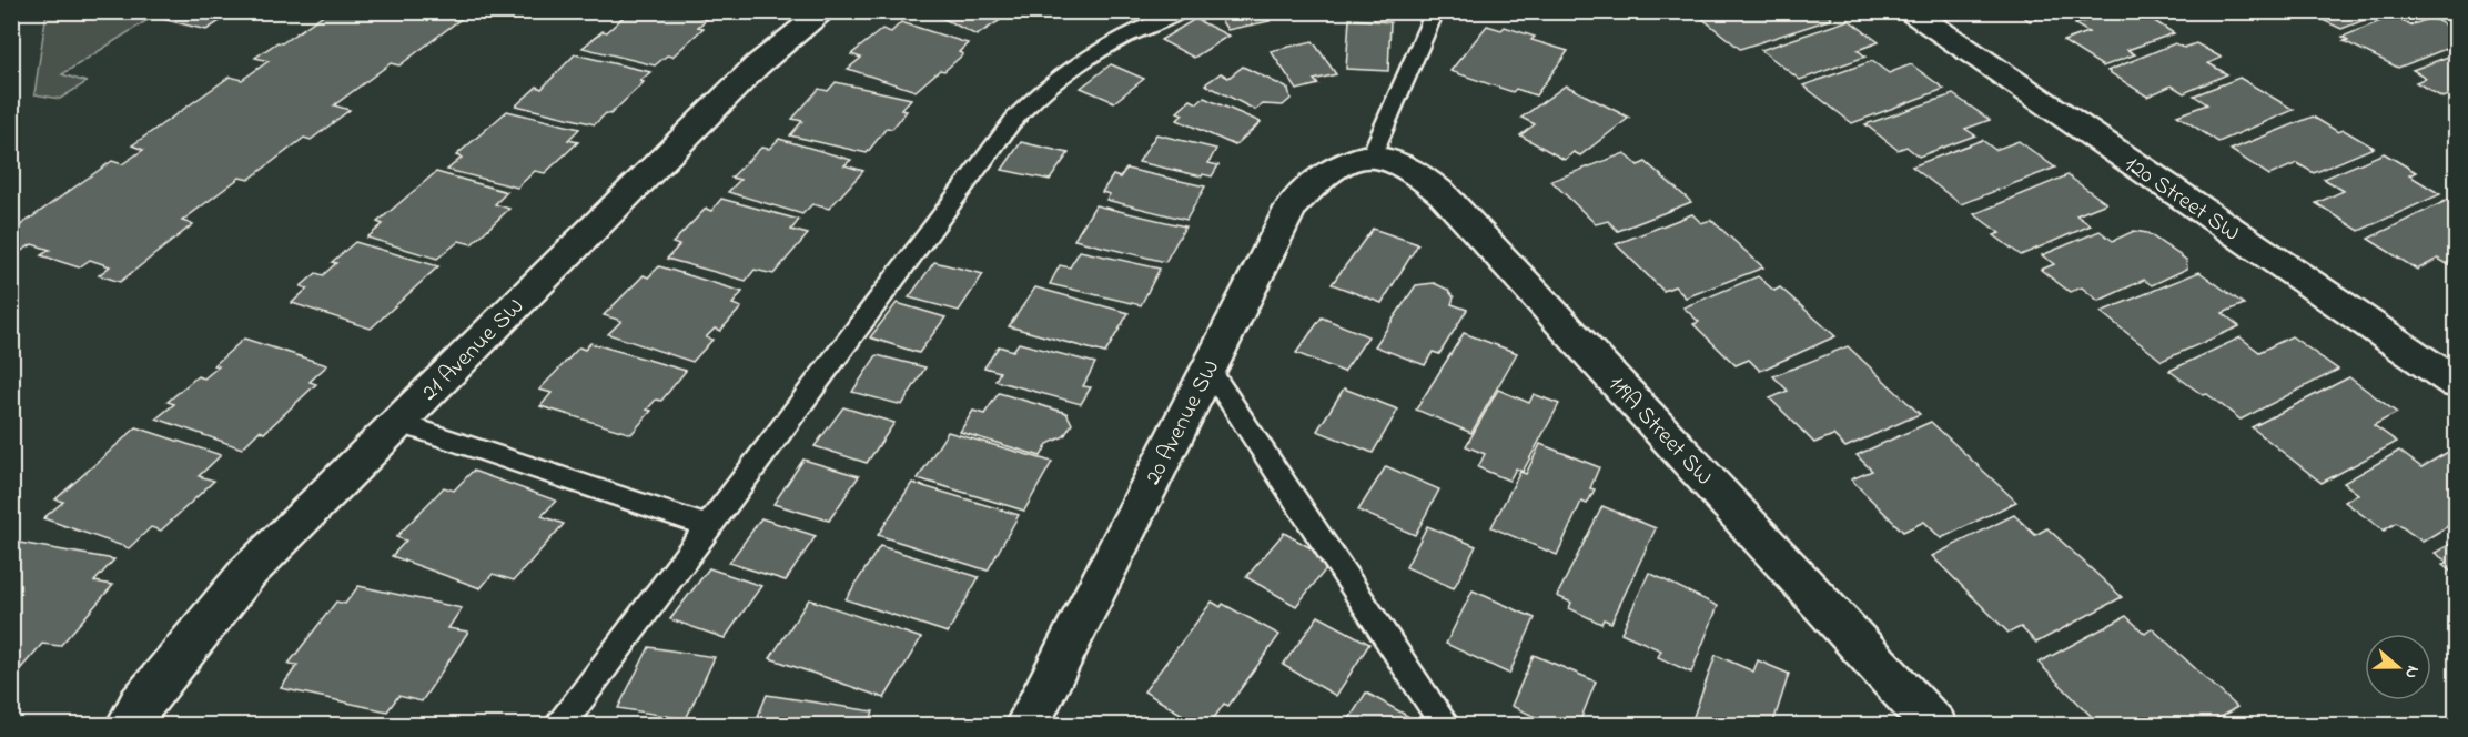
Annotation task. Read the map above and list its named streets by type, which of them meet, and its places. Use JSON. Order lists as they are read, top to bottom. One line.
{"streets":{"street":["120 Street SW","21 Avenue SW","20 Avenue SW","119A Street SW"]},"crossings":[["20 Avenue SW","119A Street SW"]],"north":"right"}
